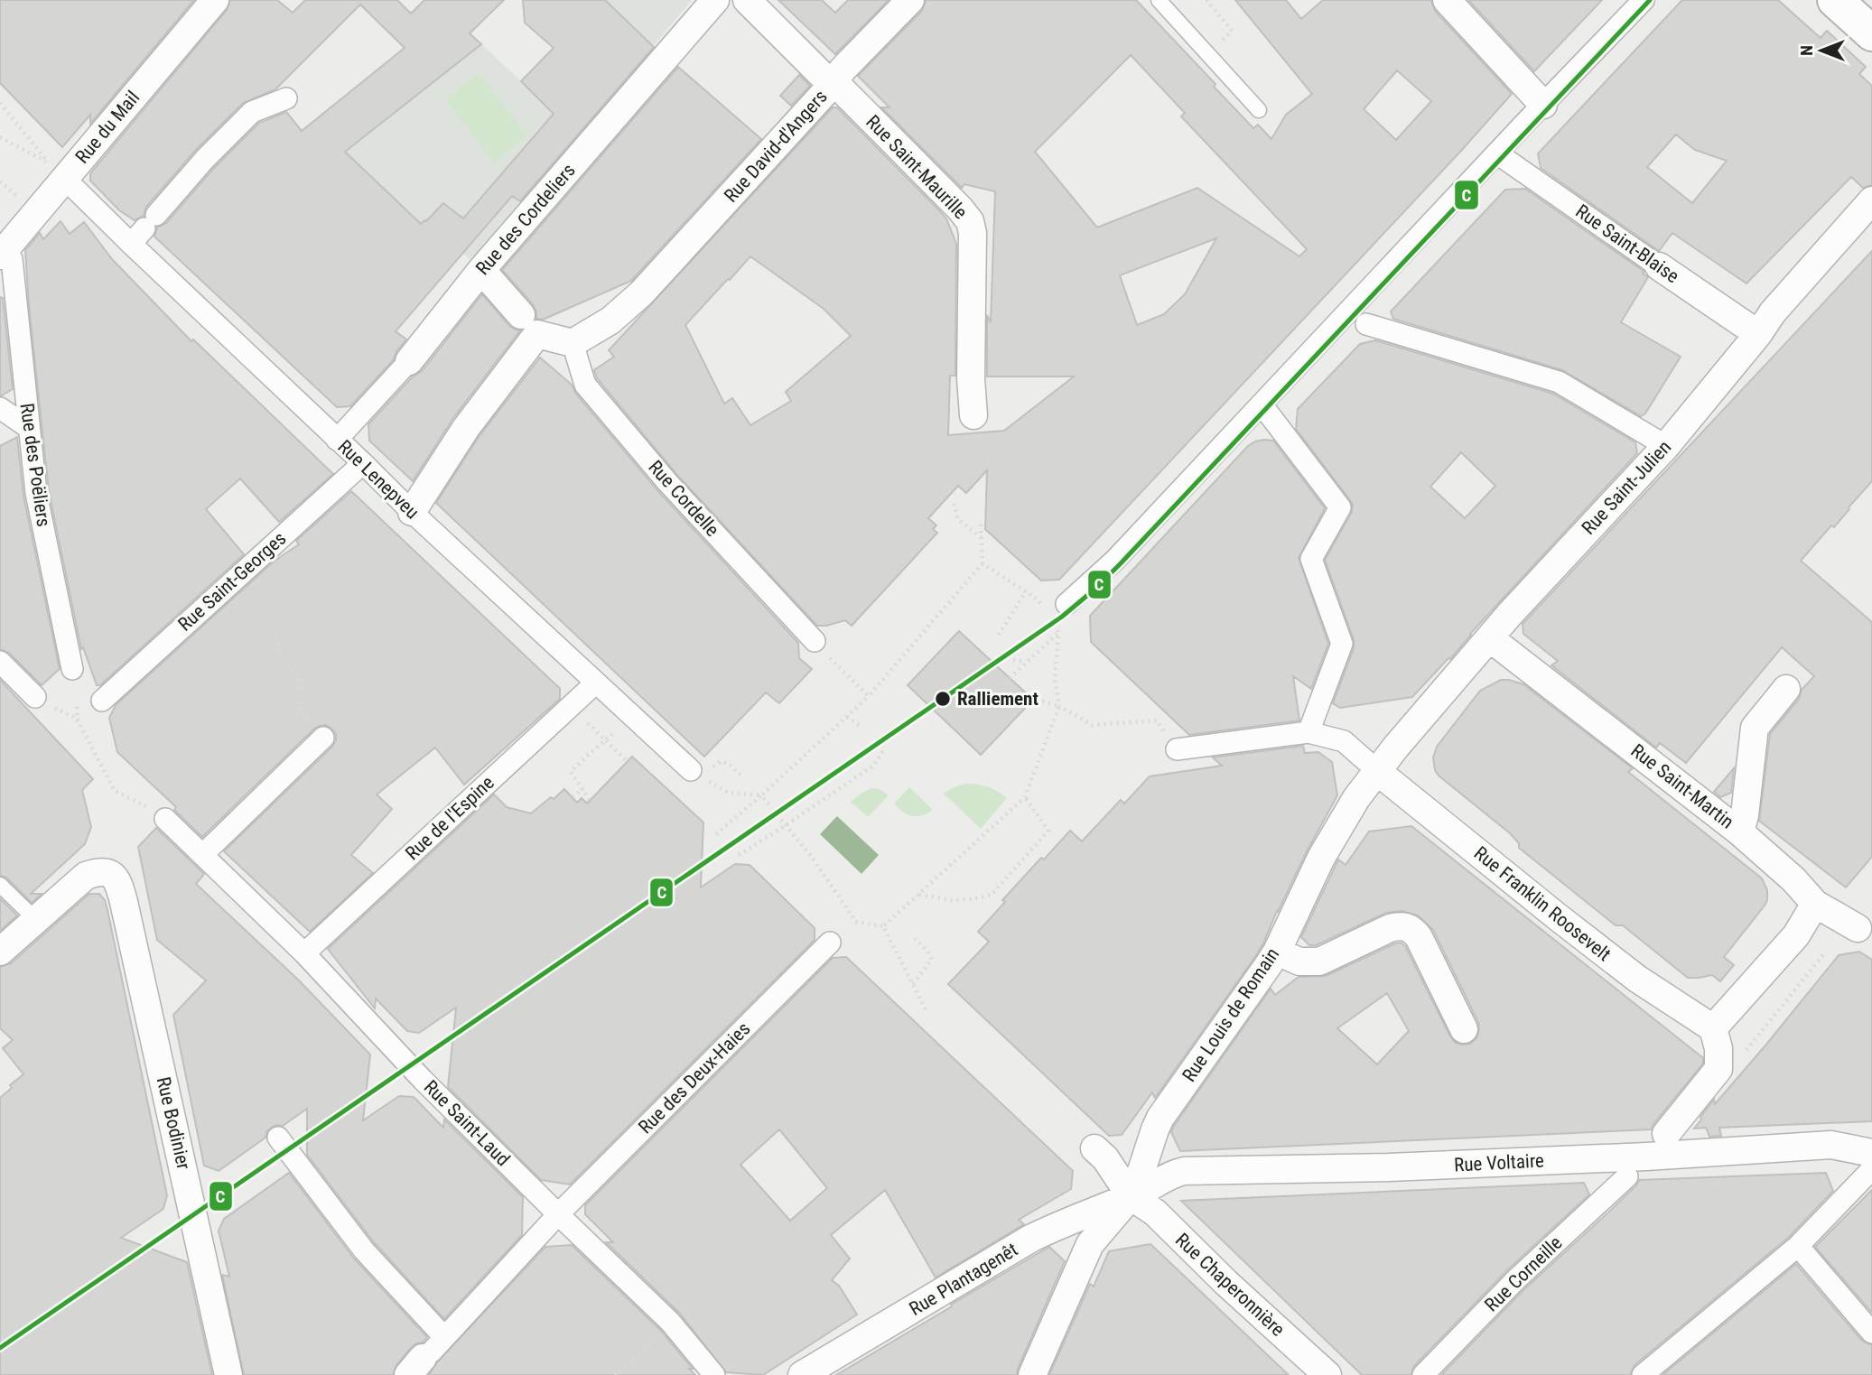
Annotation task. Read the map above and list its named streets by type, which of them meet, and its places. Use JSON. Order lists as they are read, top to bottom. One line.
{"streets":{"street":["Rue du Mail","Rue David-d'Angers","Rue Saint-Maurille","Rue des Cordeliers","Rue Saint-Blaise","Rue des Poëliers","Rue Lenepveu","Rue Saint-Julien","Rue Cordelle","Rue Saint-Georges","Rue Saint-Martin","Rue de l'Espine","Rue Franklin Roosevelt","Rue Louis de Romain","Rue des Deux-Haies","Rue Bodinier","Rue Saint-Laud","Rue Voltaire","Rue Corneille","Rue Plantagenêt","Rue Chaperonnière"]},"crossings":[["Rue du Mail","Rue des Poëliers"],["Rue David-d'Angers","Rue Saint-Maurille"],["Rue David-d'Angers","Rue Cordelle"],["Rue des Cordeliers","Rue Lenepveu"],["Rue Saint-Blaise","Rue Saint-Julien"],["Rue Lenepveu","Rue Saint-Georges"],["Rue Lenepveu","Rue de l'Espine"],["Rue Saint-Julien","Rue Saint-Martin"],["Rue Saint-Julien","Rue Franklin Roosevelt"],["Rue Saint-Julien","Rue Louis de Romain"],["Rue de l'Espine","Rue Saint-Laud"],["Rue Franklin Roosevelt","Rue Louis de Romain"],["Rue Louis de Romain","Rue Voltaire"],["Rue Louis de Romain","Rue Plantagenêt"],["Rue Louis de Romain","Rue Chaperonnière"],["Rue des Deux-Haies","Rue Saint-Laud"],["Rue Voltaire","Rue Plantagenêt"],["Rue Voltaire","Rue Chaperonnière"],["Rue Plantagenêt","Rue Chaperonnière"]],"places":["Ralliement"],"lines":["transit line C"],"north":"left"}
